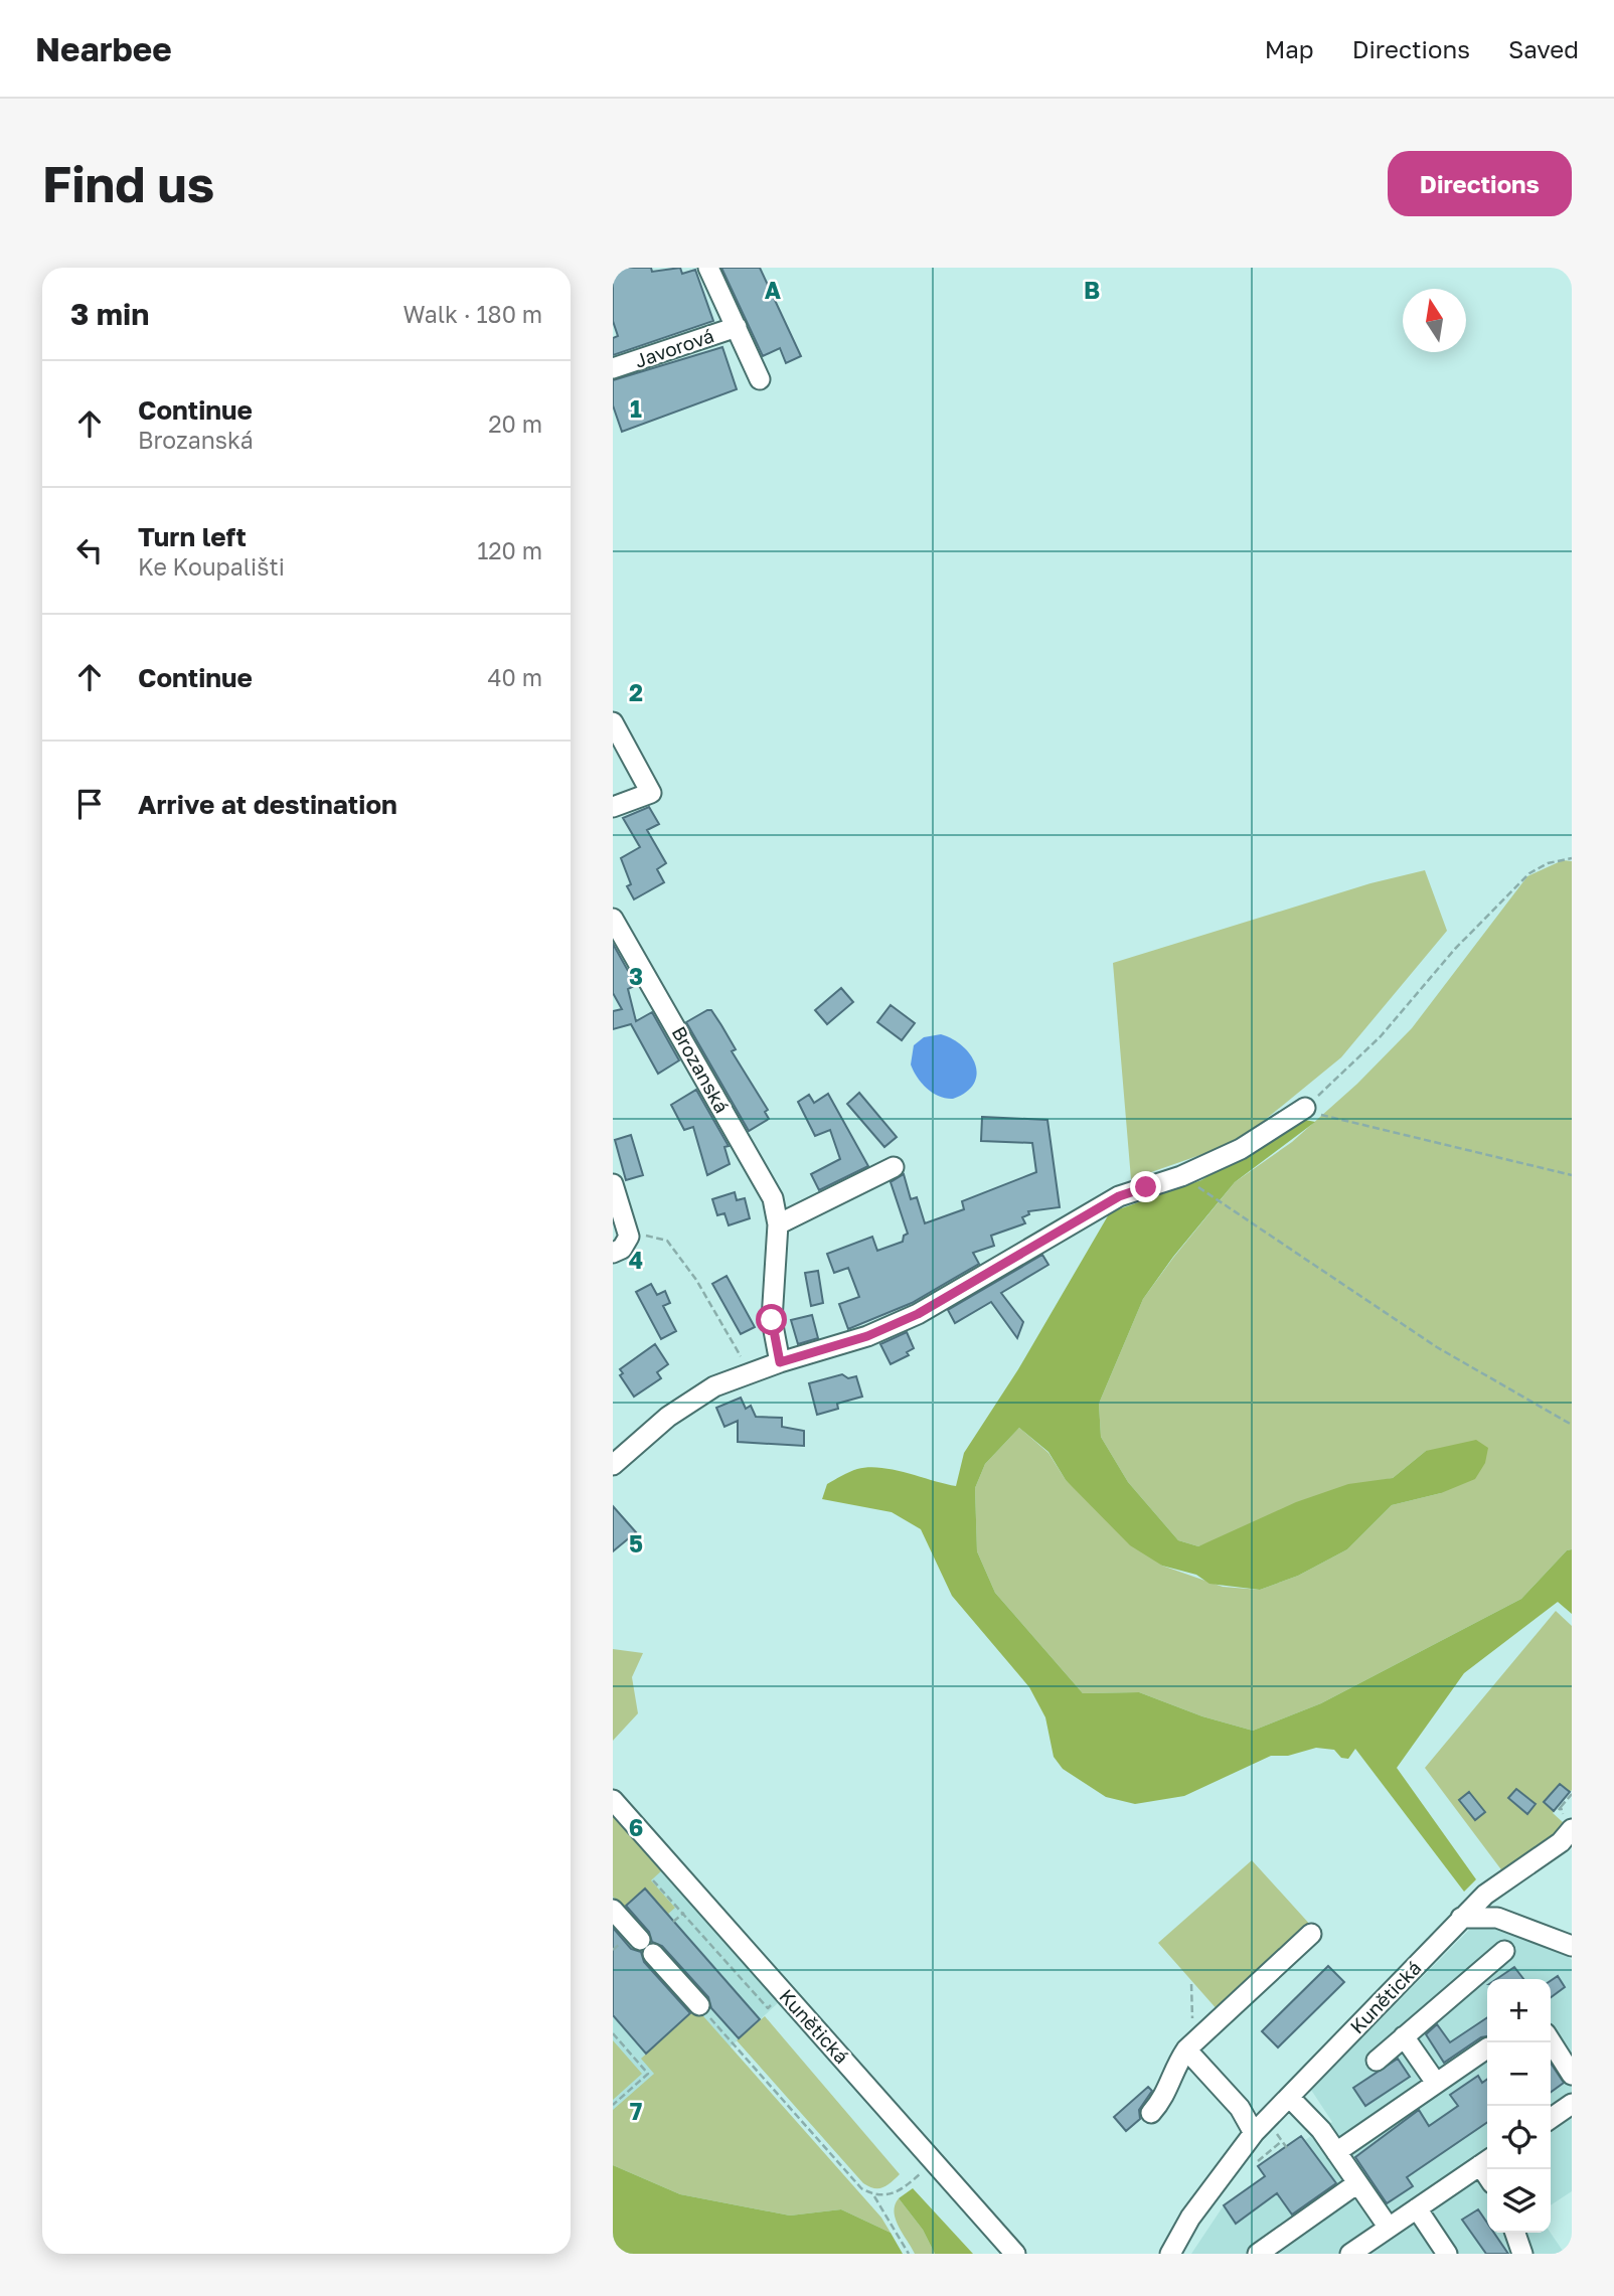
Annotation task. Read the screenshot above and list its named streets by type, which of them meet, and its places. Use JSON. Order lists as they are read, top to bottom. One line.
{"streets":{"street":["Javorová","Brozanská","Kunětická"]},"north":"top","page":{"header":"Nearbee","nav":["Map","Directions","Saved"],"buttons":"Directions","title":"Find us","heading":["3 min","Walk · 180 m"],"list":[["Continue","Brozanská","20 m"],["Turn left","Ke Koupališti","120 m"],["Continue","40 m"],"Arrive at destination"],"map_buttons":["+","−"]},"grid":{"columns":["A","B"],"rows":["1","2","3","4","5","6","7"]}}
